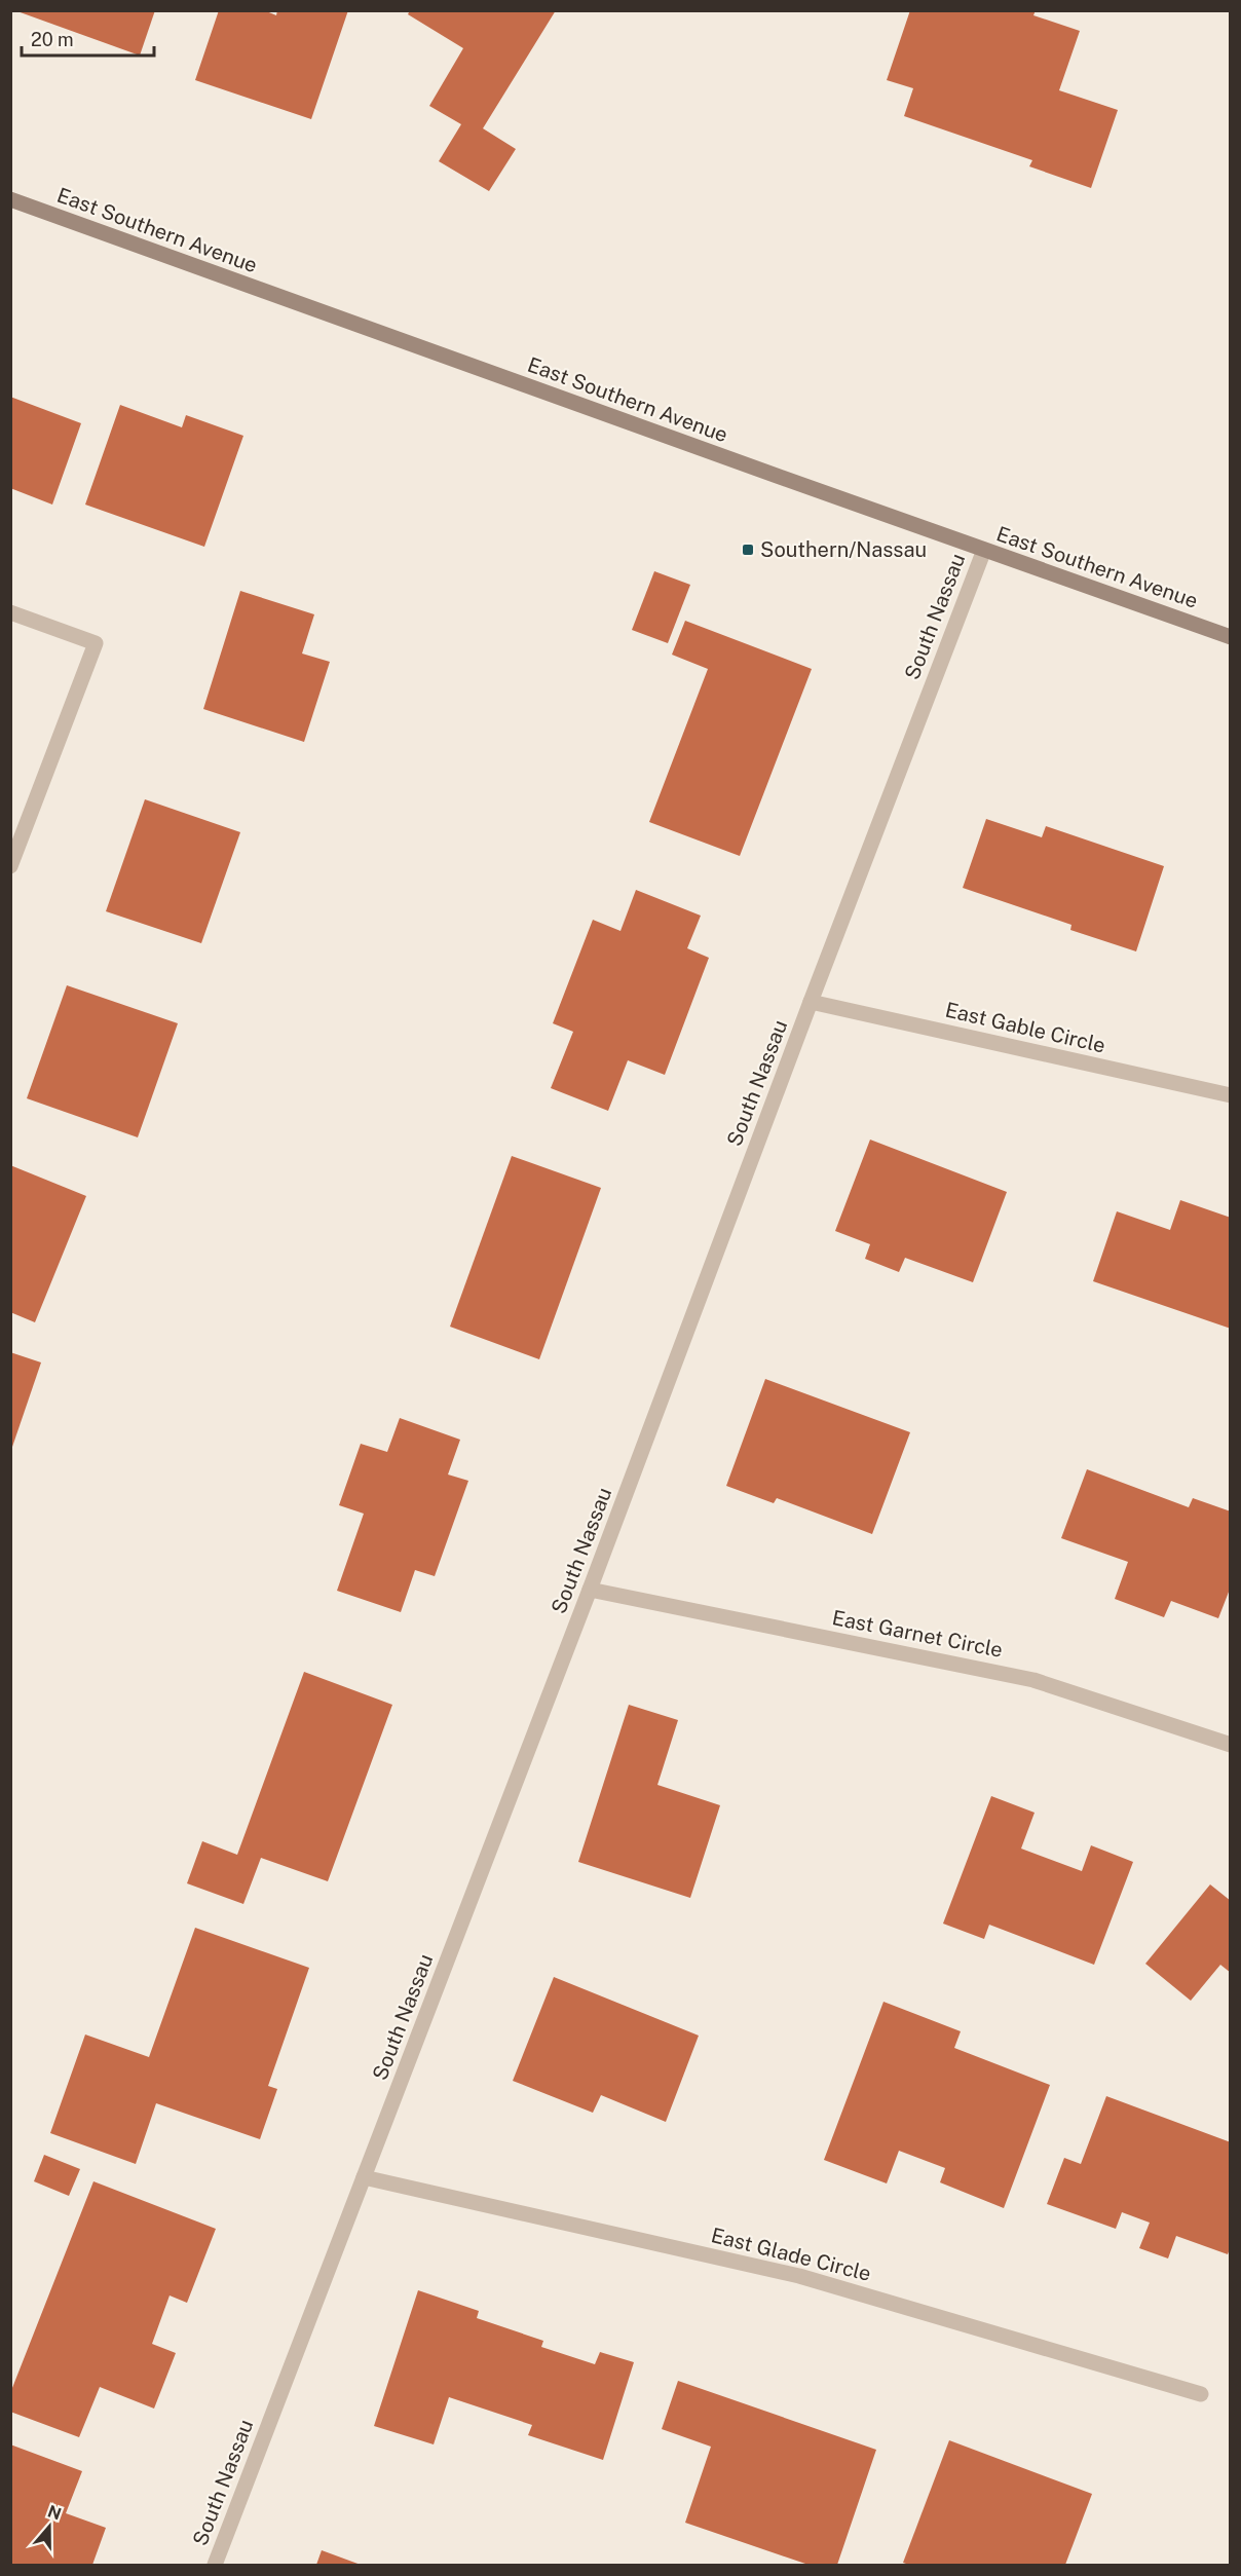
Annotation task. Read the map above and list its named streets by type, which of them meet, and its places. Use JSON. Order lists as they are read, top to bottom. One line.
{"streets":{"main road":["East Southern Avenue"],"street":["South Nassau","East Gable Circle","East Garnet Circle","East Glade Circle"]},"crossings":[["East Southern Avenue","South Nassau"],["South Nassau","East Gable Circle"],["South Nassau","East Garnet Circle"],["South Nassau","East Glade Circle"]],"places":{"transit":["Southern/Nassau"]},"scale_bar":"20 m","north":"top"}
